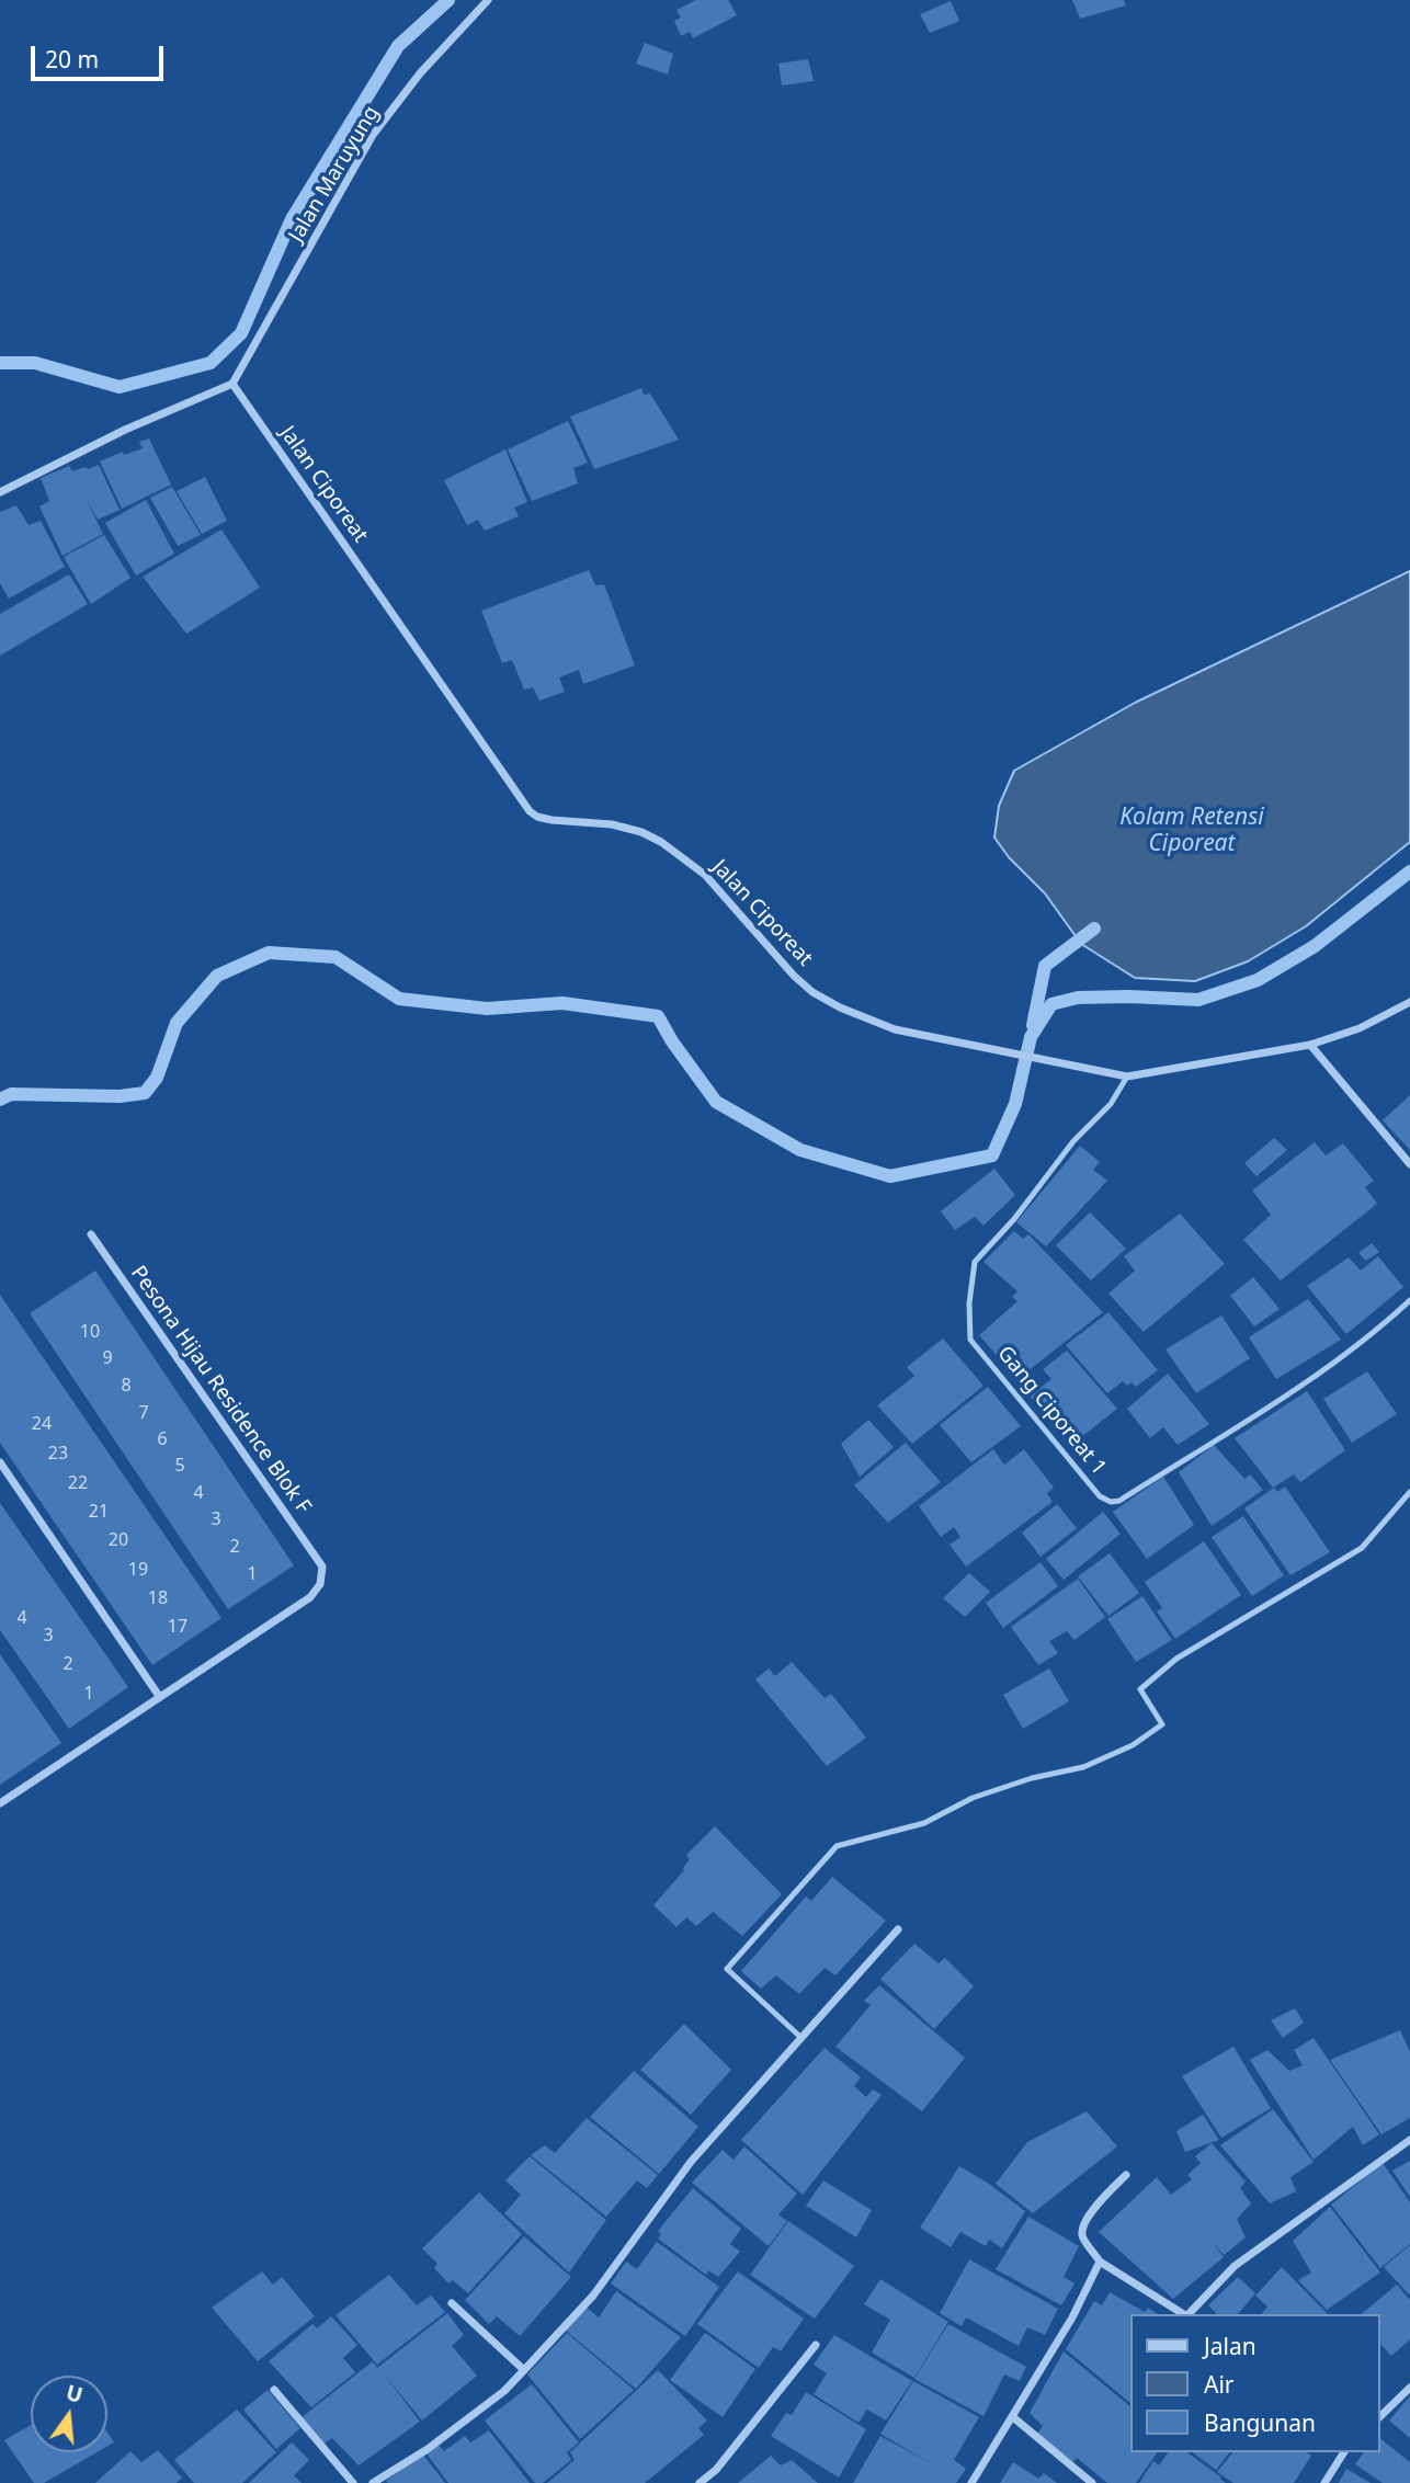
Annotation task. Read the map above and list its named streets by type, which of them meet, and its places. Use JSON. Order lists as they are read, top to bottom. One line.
{"streets":{"street":["Jalan Maruyung","Jalan Ciporeat","Pesona Hijau Residence Blok F"],"lane":["Gang Ciporeat 1"]},"crossings":[["Jalan Maruyung","Jalan Ciporeat"],["Jalan Ciporeat","Gang Ciporeat 1"]],"water":["Kolam Retensi Ciporeat"],"house_numbers":["10","9","8","7","24","6","23","5","22","4","21","3","20","2","19","1","18","4","17","3","2","1"],"legend":["Jalan","Air","Bangunan"],"scale_bar":"20 m","north":"top"}
